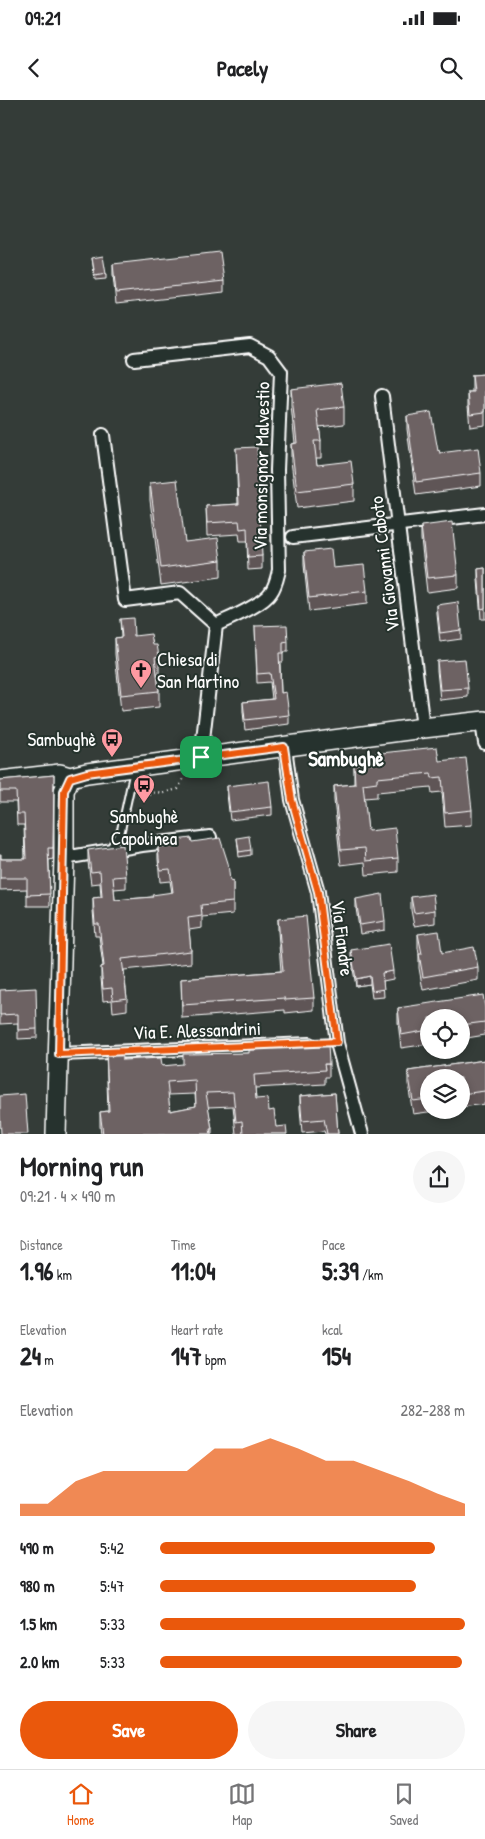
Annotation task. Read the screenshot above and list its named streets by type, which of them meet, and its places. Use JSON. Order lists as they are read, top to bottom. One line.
{"streets":{"street":["Via monsignor Malvestio","Via Giovanni Caboto","Via Fiandre","Via E. Alessandrini"]},"crossings":[["Via Fiandre","Via E. Alessandrini"]],"districts":["Sambughè"],"places":{"church":["Chiesa di San Martino"],"bus stop":["Sambughè","Sambughè Capolinea"]},"page":{"status":"09:21","header":"Pacely","heading":["Morning run","09:21 · 4 × 490 m"],"stats":[["Distance","1.96 km"],["Time","11:04"],["Pace","5:39 /km"],["Elevation","24 m"],["Heart rate","147 bpm"],["kcal","154"]],"chart":["Elevation","282–288 m"],"list":[{"name":"490 m","note":"5:42"},{"name":"980 m","note":"5:47"},{"name":"1.5 km","note":"5:33"},{"name":"2.0 km","note":"5:33"}],"buttons":["Save","Share"],"tabs":["Home","Map","Saved"]}}
